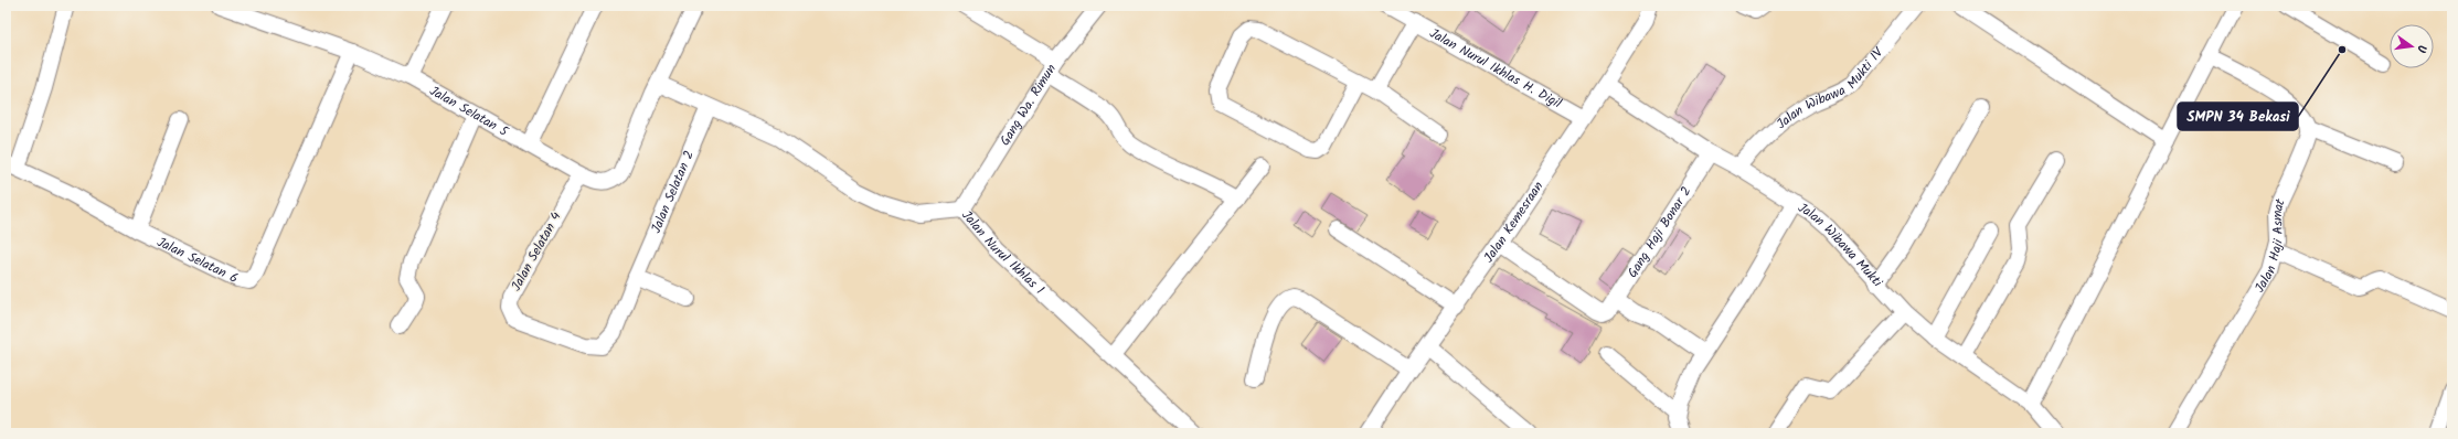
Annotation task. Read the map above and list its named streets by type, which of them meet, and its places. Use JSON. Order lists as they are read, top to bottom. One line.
{"streets":{"street":["Jalan Nurul Ikhlas H. Digil","Jalan Wibawa Mukti IV","Gang Wa. Rimun","Jalan Selatan 5","Jalan Selatan 2","Jalan Kemesraan","Gang Haji Bonar 2","Jalan Haji Asmat","Jalan Wibawa Mukti","Jalan Selatan 4","Jalan Nurul Ikhlas 1","Jalan Selatan 6"]},"crossings":[["Jalan Nurul Ikhlas H. Digil","Jalan Kemesraan"],["Jalan Wibawa Mukti IV","Jalan Wibawa Mukti"],["Gang Wa. Rimun","Jalan Nurul Ikhlas 1"],["Jalan Selatan 5","Jalan Selatan 4"],["Jalan Selatan 5","Jalan Nurul Ikhlas 1"],["Jalan Selatan 5","Jalan Selatan 6"],["Jalan Selatan 2","Jalan Selatan 4"],["Jalan Selatan 2","Jalan Nurul Ikhlas 1"],["Jalan Kemesraan","Jalan Wibawa Mukti"],["Gang Haji Bonar 2","Jalan Wibawa Mukti"]],"places":["SMPN 34 Bekasi"],"north":"right"}
